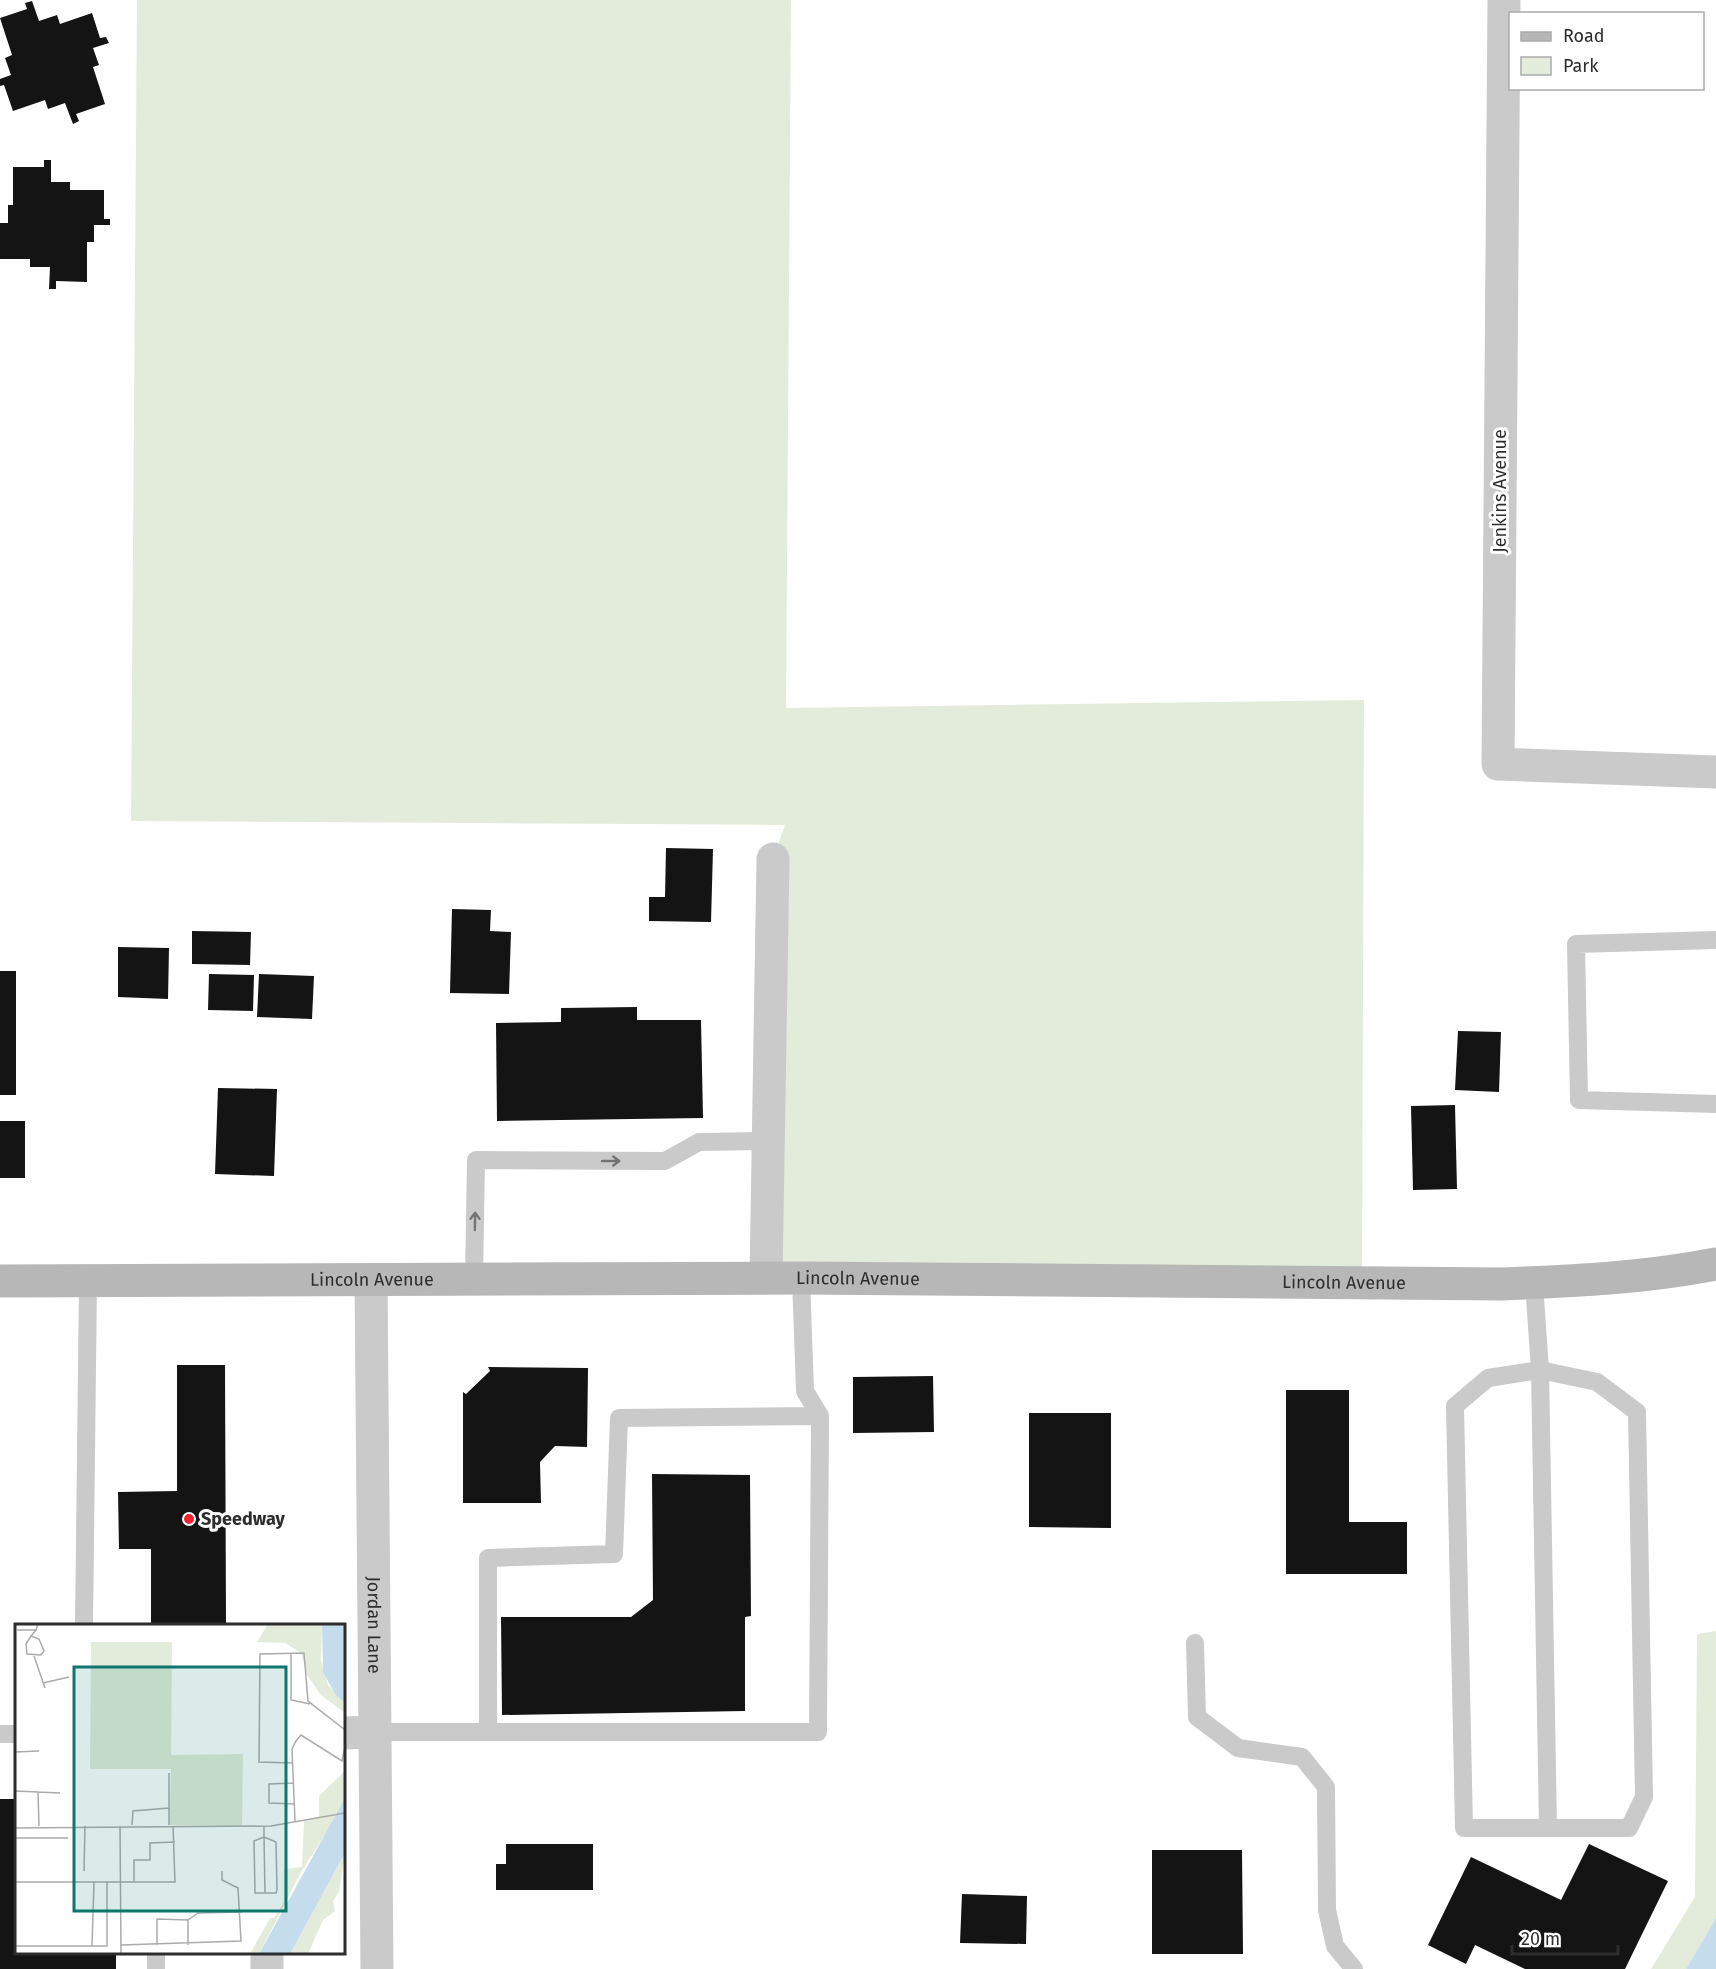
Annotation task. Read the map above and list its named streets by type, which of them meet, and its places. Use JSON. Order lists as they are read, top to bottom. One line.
{"streets":{"main road":["Lincoln Avenue"],"street":["Jenkins Avenue","Jordan Lane"]},"crossings":[["Lincoln Avenue","Jordan Lane"]],"places":["Speedway"],"legend":["Road","Park"],"scale_bar":"20 m"}
